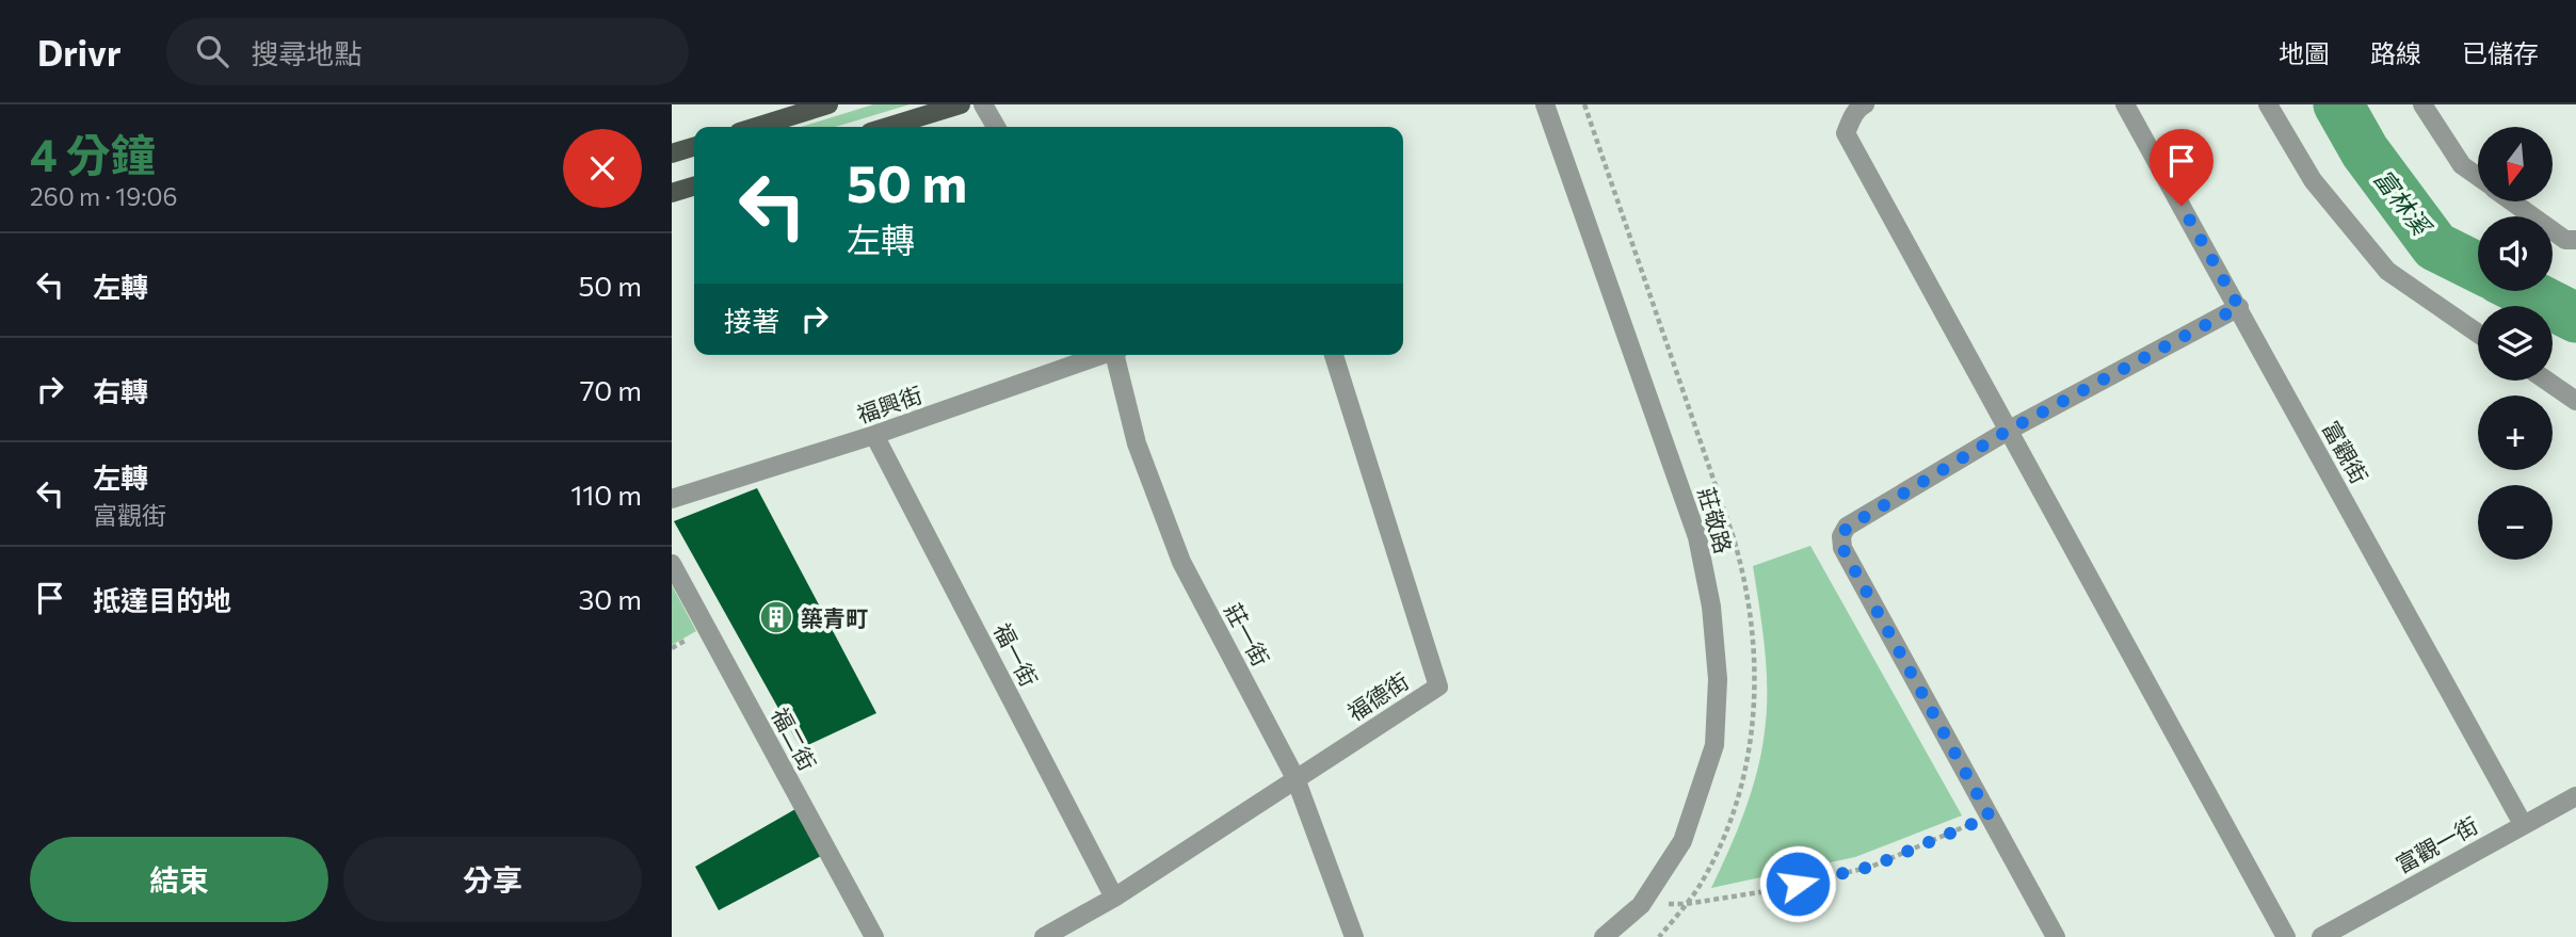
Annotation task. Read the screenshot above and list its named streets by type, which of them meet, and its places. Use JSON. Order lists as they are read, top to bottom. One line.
{"streets":{"street":["福興街","富觀街","莊敬路","莊一街","福一街","福德街","福二街","富觀一街"]},"crossings":[["福興街","福一街"],["富觀街","富觀一街"],["莊一街","福德街"],["福一街","福德街"]],"water":["富林溪"],"places":{"building":["築青町"]},"north":"bottom","page":{"header":"Drivr","search":"搜尋地點","nav":["地圖","路線","已儲存"],"heading":["4 分鐘","260 m · 19:06"],"map_buttons":["+","−"],"turn":["50 m","左轉"],"list":[{"name":"左轉","value":"50 m"},{"name":"右轉","value":"70 m"},{"name":"左轉","note":"富觀街","value":"110 m"},{"name":"抵達目的地","value":"30 m"}],"then":"接著","buttons":["結束","分享"]}}
